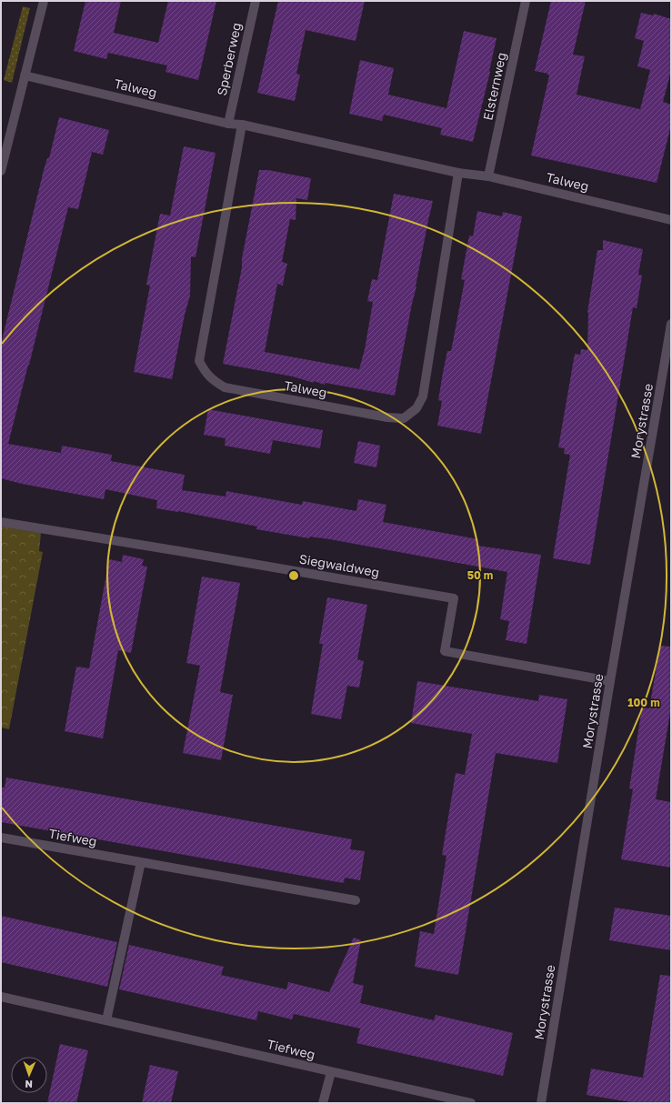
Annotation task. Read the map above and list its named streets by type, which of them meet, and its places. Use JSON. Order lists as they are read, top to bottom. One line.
{"streets":{"street":["Sperberweg","Elsternweg","Talweg","Morystrasse","Siegwaldweg","Tiefweg"]},"crossings":[["Sperberweg","Talweg"],["Elsternweg","Talweg"],["Morystrasse","Siegwaldweg"]],"north":"bottom","rings":["50 m","100 m"]}
